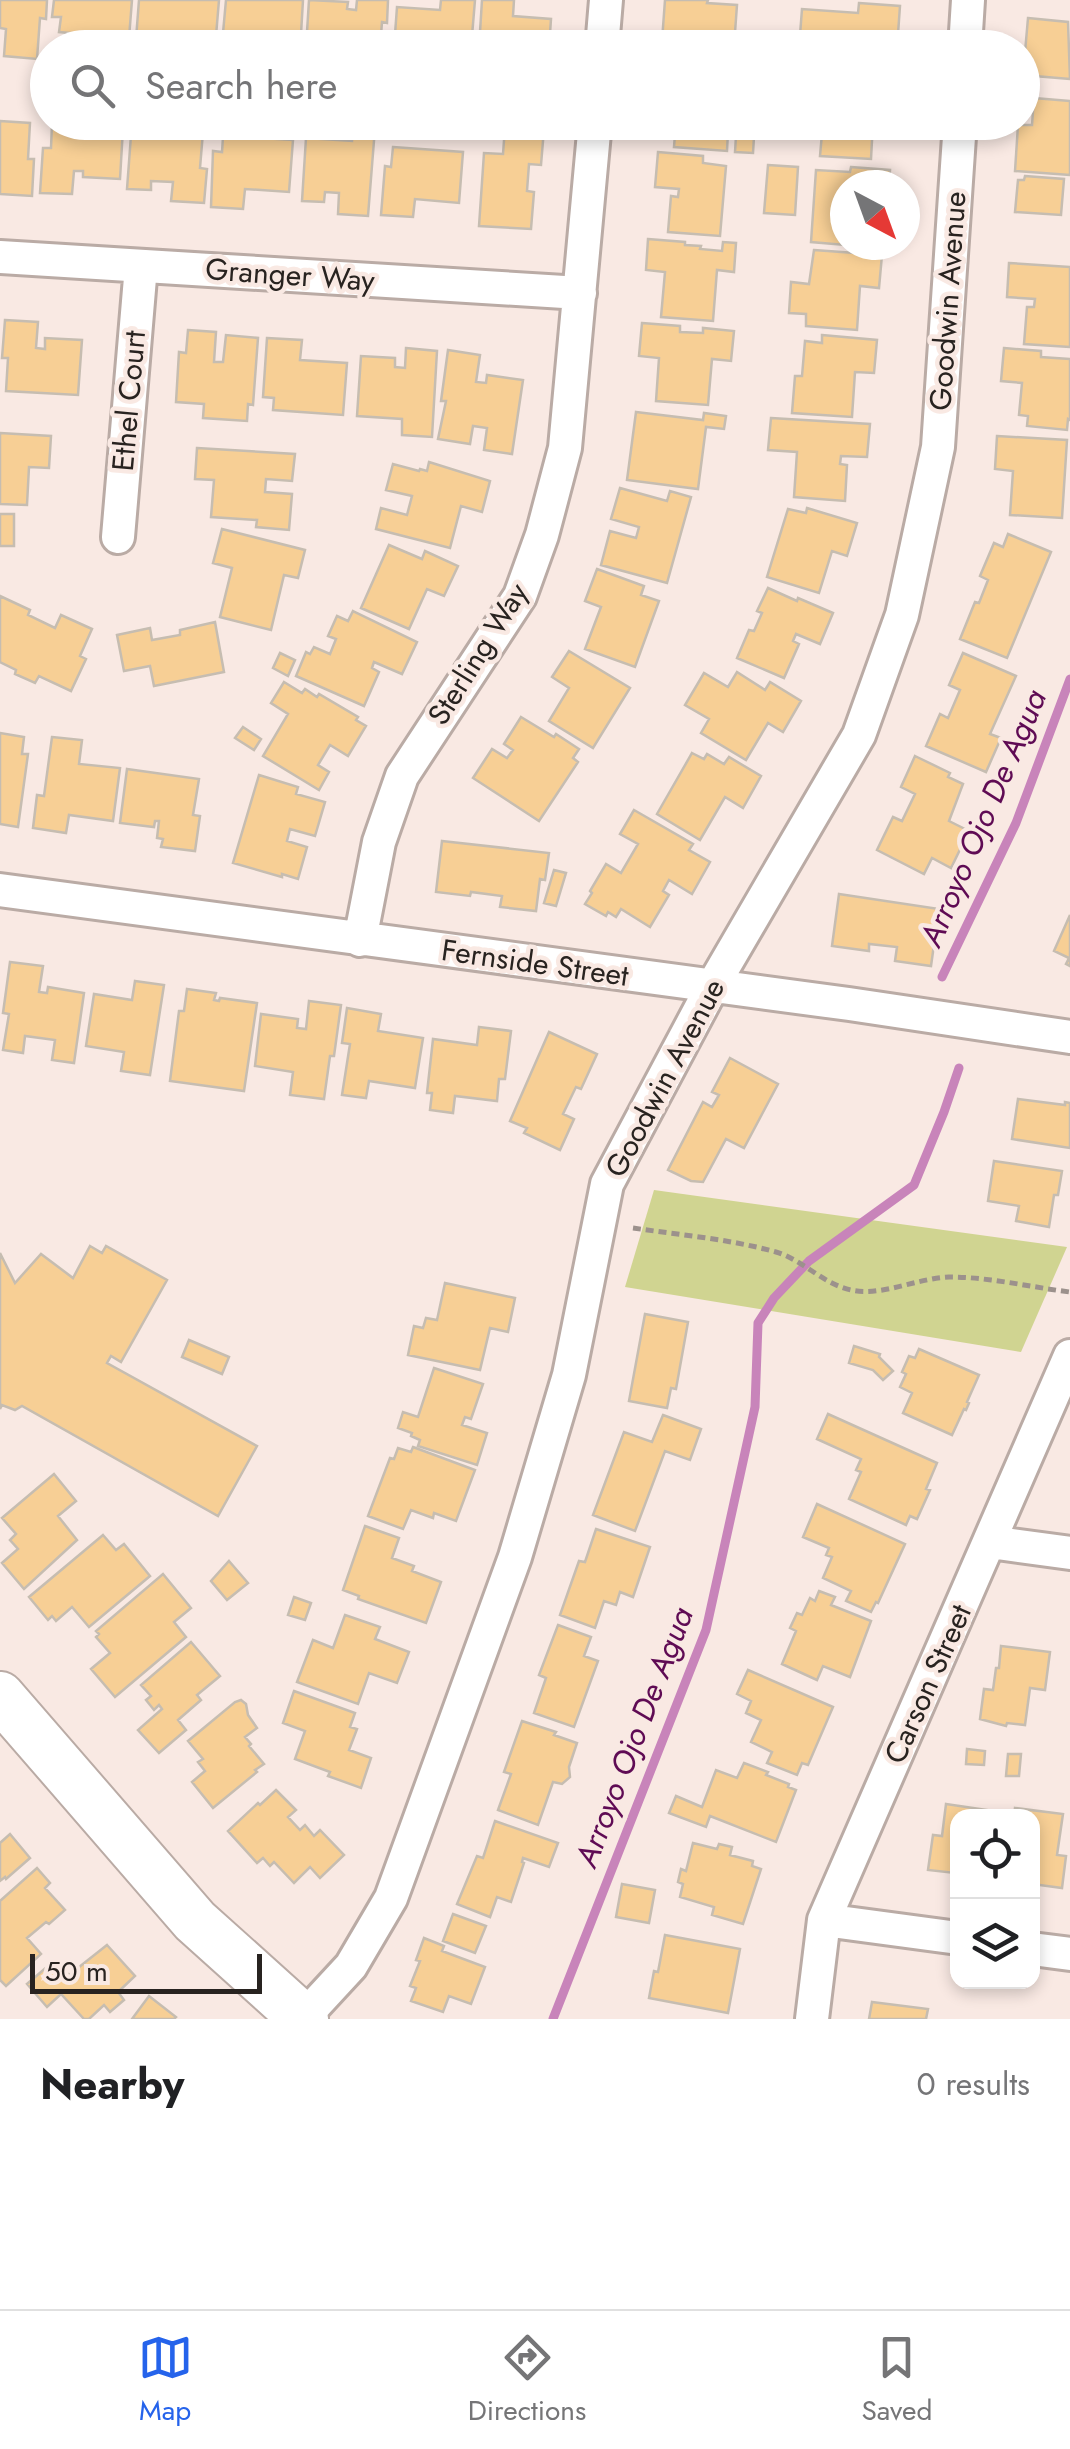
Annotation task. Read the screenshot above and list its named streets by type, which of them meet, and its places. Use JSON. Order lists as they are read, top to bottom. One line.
{"streets":{"street":["Granger Way","Goodwin Avenue","Ethel Court","Sterling Way","Fernside Street","Carson Street"]},"crossings":[["Granger Way","Ethel Court"],["Granger Way","Sterling Way"],["Goodwin Avenue","Fernside Street"],["Sterling Way","Fernside Street"]],"water":["Arroyo Ojo De Agua"],"scale_bar":"50 m","north":"bottom right","page":{"search":"Search here","scale":"50 m","heading":["Nearby","0 results"],"nav":["Map","Directions","Saved"]}}
